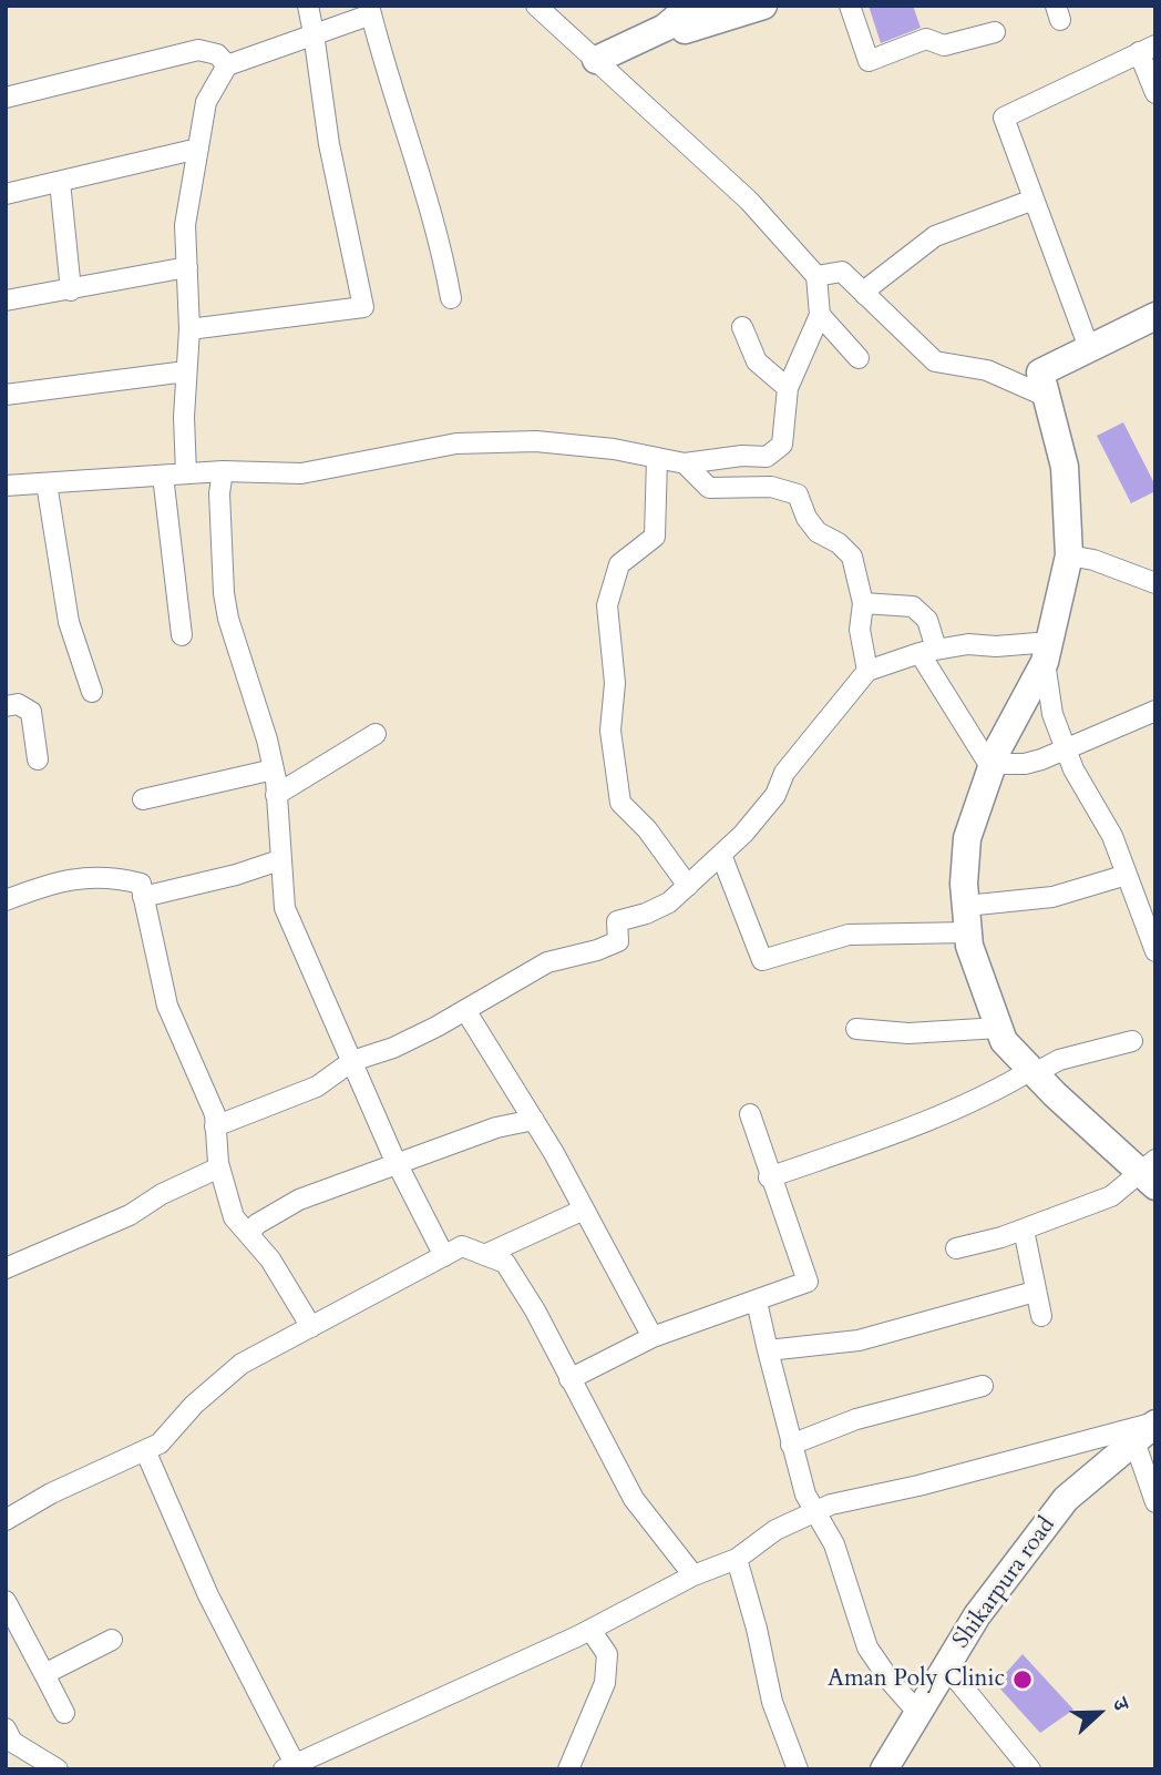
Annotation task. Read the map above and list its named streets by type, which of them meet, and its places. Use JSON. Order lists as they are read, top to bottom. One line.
{"streets":{"street":["Shikarpura road"]},"places":["Aman Poly Clinic"],"north":"right"}
